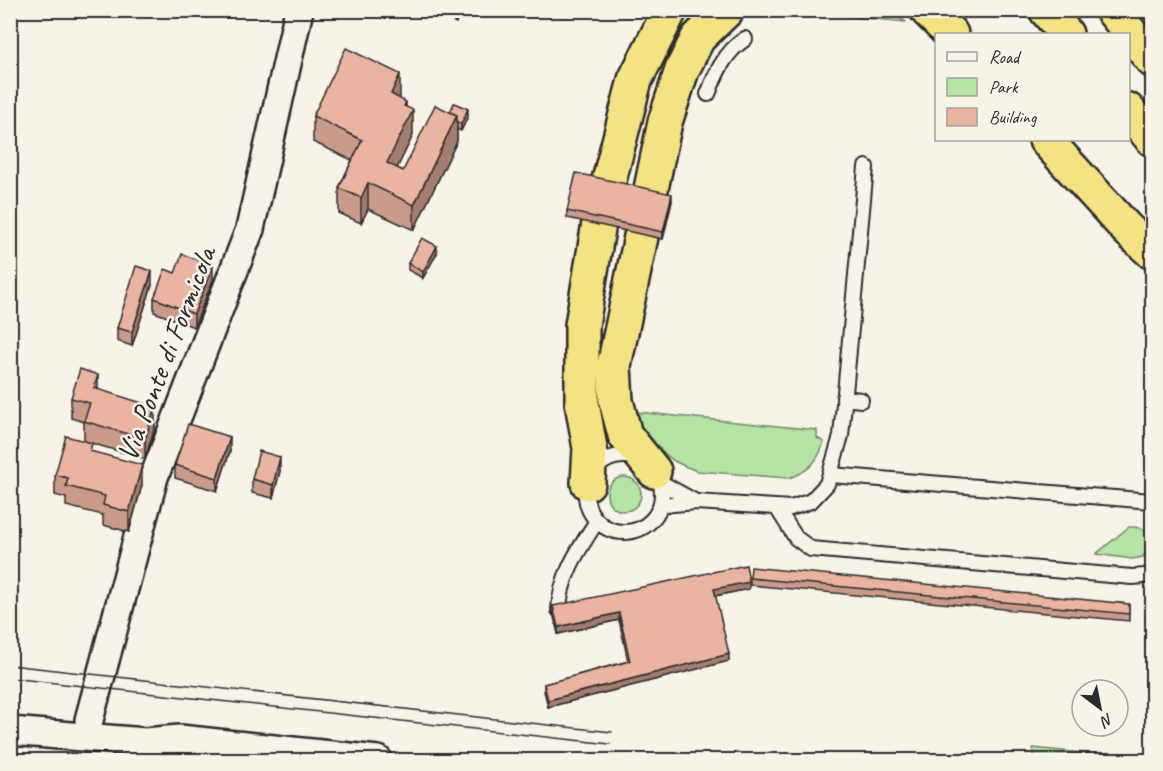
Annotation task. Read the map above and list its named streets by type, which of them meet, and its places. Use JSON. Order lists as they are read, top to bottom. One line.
{"streets":{"street":["Via Ponte di Formicola"]},"legend":["Road","Park","Building"],"north":"bottom right"}
